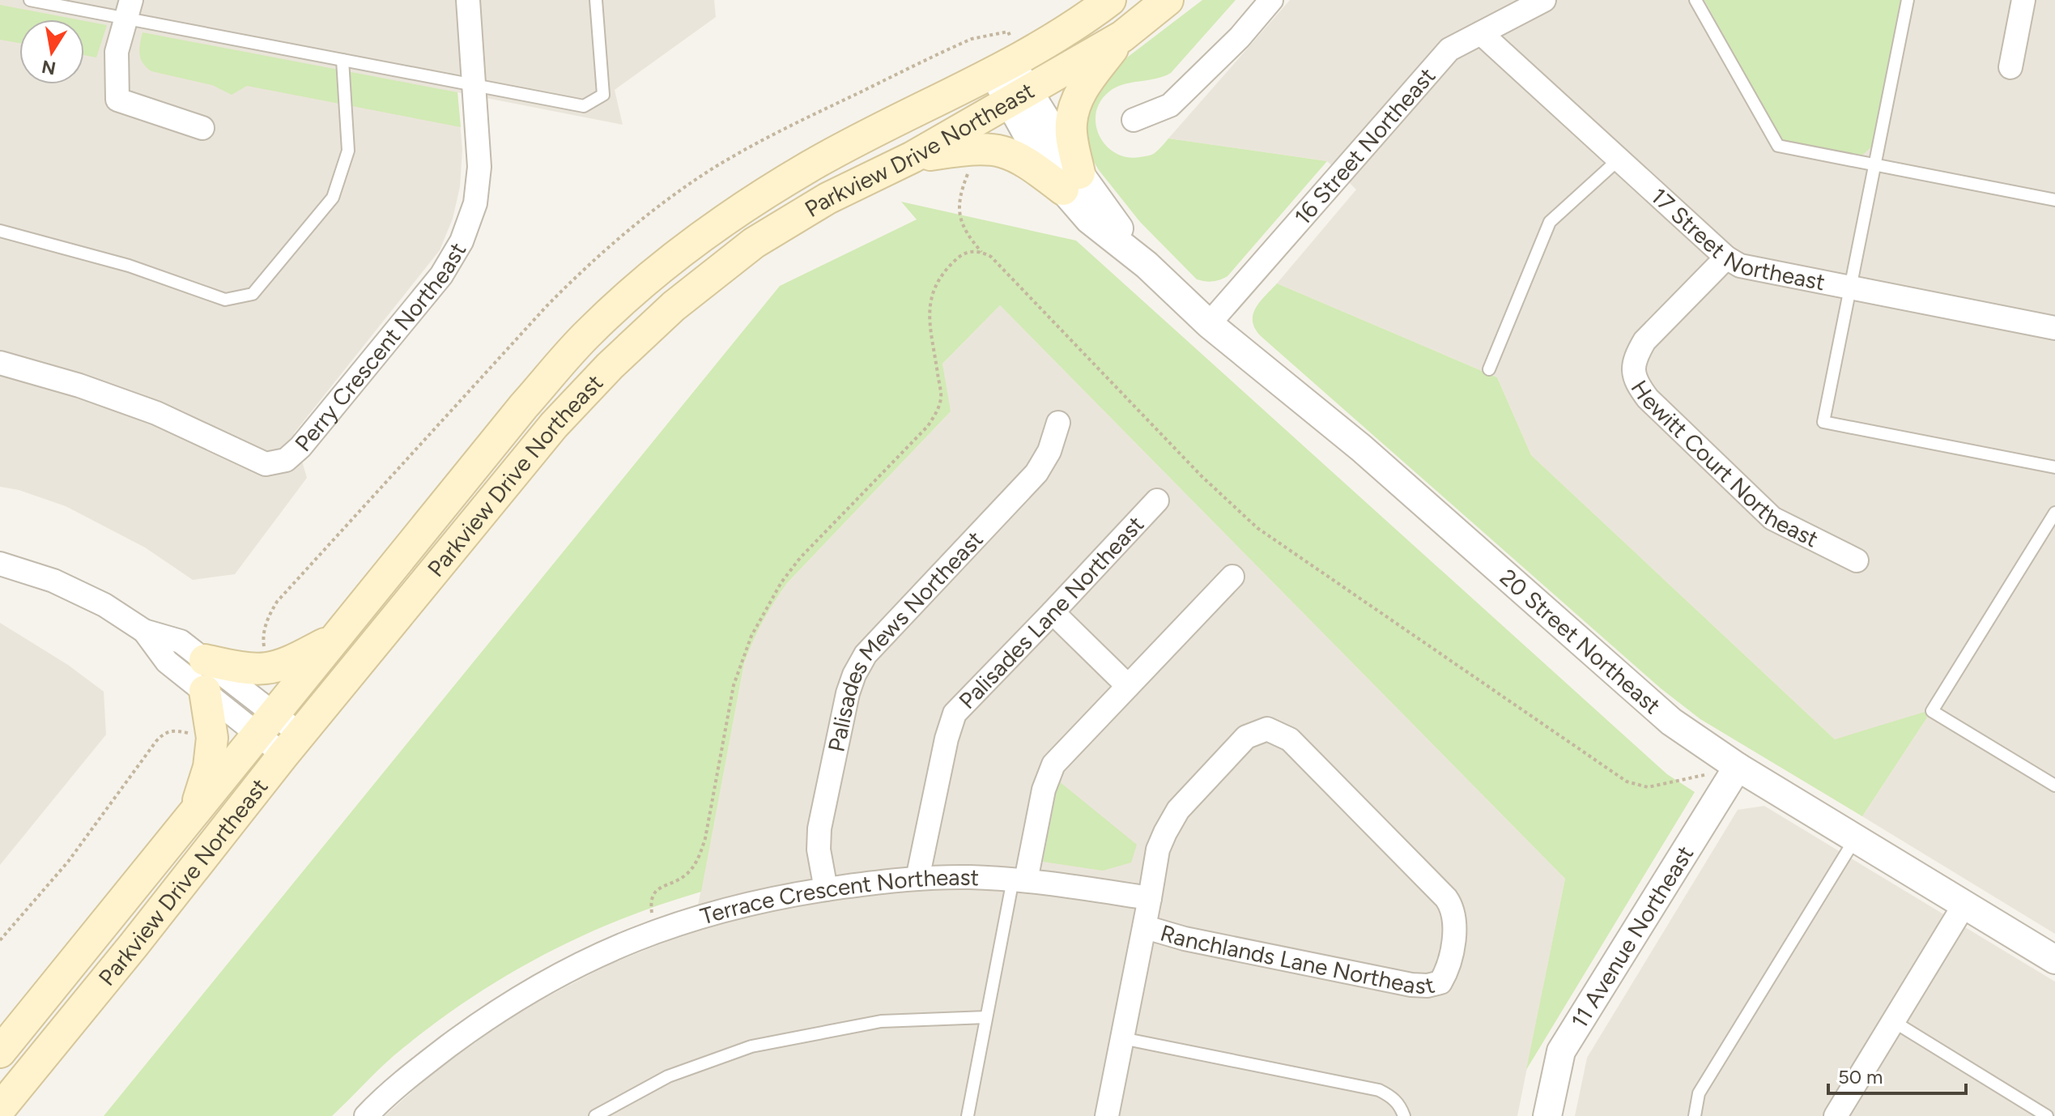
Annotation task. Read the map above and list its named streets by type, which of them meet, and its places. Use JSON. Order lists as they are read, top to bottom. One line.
{"streets":{"main road":["Parkview Drive Northeast"],"street":["16 Street Northeast","17 Street Northeast","Perry Crescent Northeast","Hewitt Court Northeast","Palisades Lane Northeast","20 Street Northeast","Palisades Mews Northeast","Terrace Crescent Northeast","11 Avenue Northeast","Ranchlands Lane Northeast"]},"crossings":[["16 Street Northeast","17 Street Northeast"],["16 Street Northeast","20 Street Northeast"],["Parkview Drive Northeast","20 Street Northeast"],["17 Street Northeast","Hewitt Court Northeast"],["Palisades Lane Northeast","Terrace Crescent Northeast"],["20 Street Northeast","11 Avenue Northeast"],["Palisades Mews Northeast","Terrace Crescent Northeast"],["Terrace Crescent Northeast","Ranchlands Lane Northeast"]],"scale_bar":"50 m","north":"bottom"}
